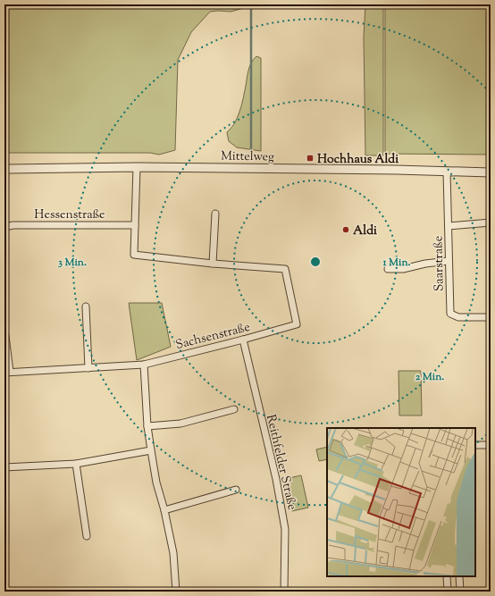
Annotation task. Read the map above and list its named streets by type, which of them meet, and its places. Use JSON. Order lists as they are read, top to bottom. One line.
{"streets":{"street":["Mittelweg","Hessenstraße","Saarstraße","Sachsenstraße","Reithfelder Straße"]},"crossings":[["Mittelweg","Saarstraße"],["Mittelweg","Sachsenstraße"],["Hessenstraße","Sachsenstraße"],["Sachsenstraße","Reithfelder Straße"]],"places":{"transit":["Hochhaus Aldi"],"other":["Aldi"]},"rings":["1 Min.","3 Min.","2 Min."]}
